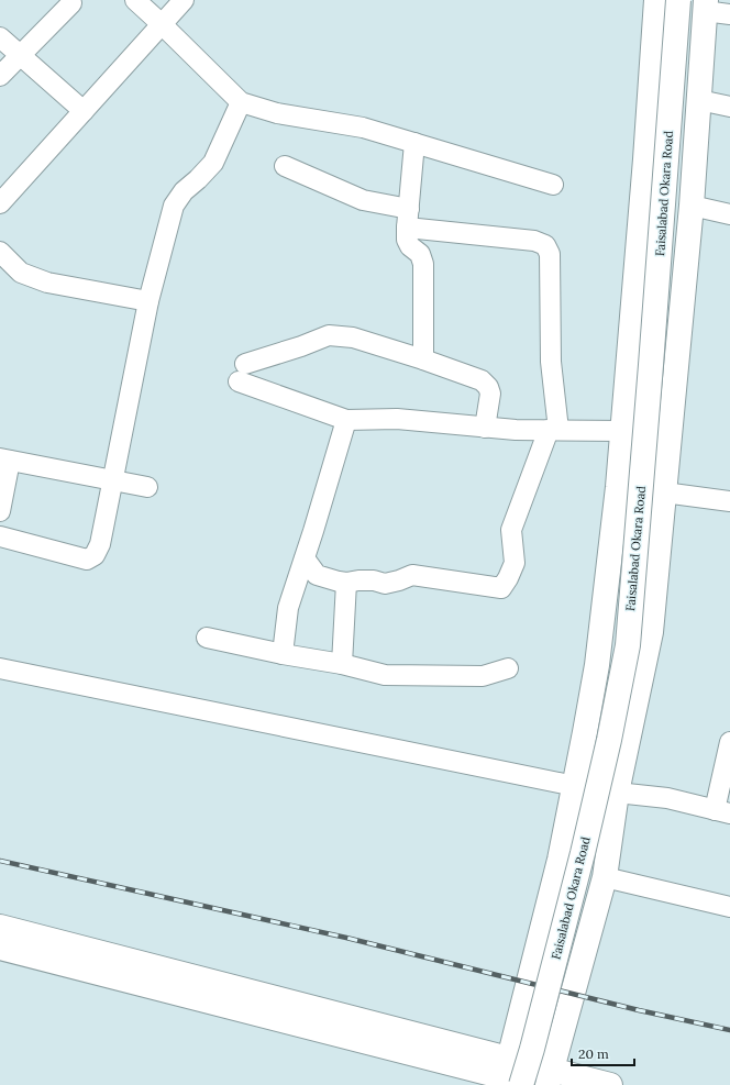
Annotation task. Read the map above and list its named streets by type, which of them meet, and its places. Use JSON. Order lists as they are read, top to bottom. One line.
{"streets":{"main road":["Faisalabad Okara Road"]},"scale_bar":"20 m"}
